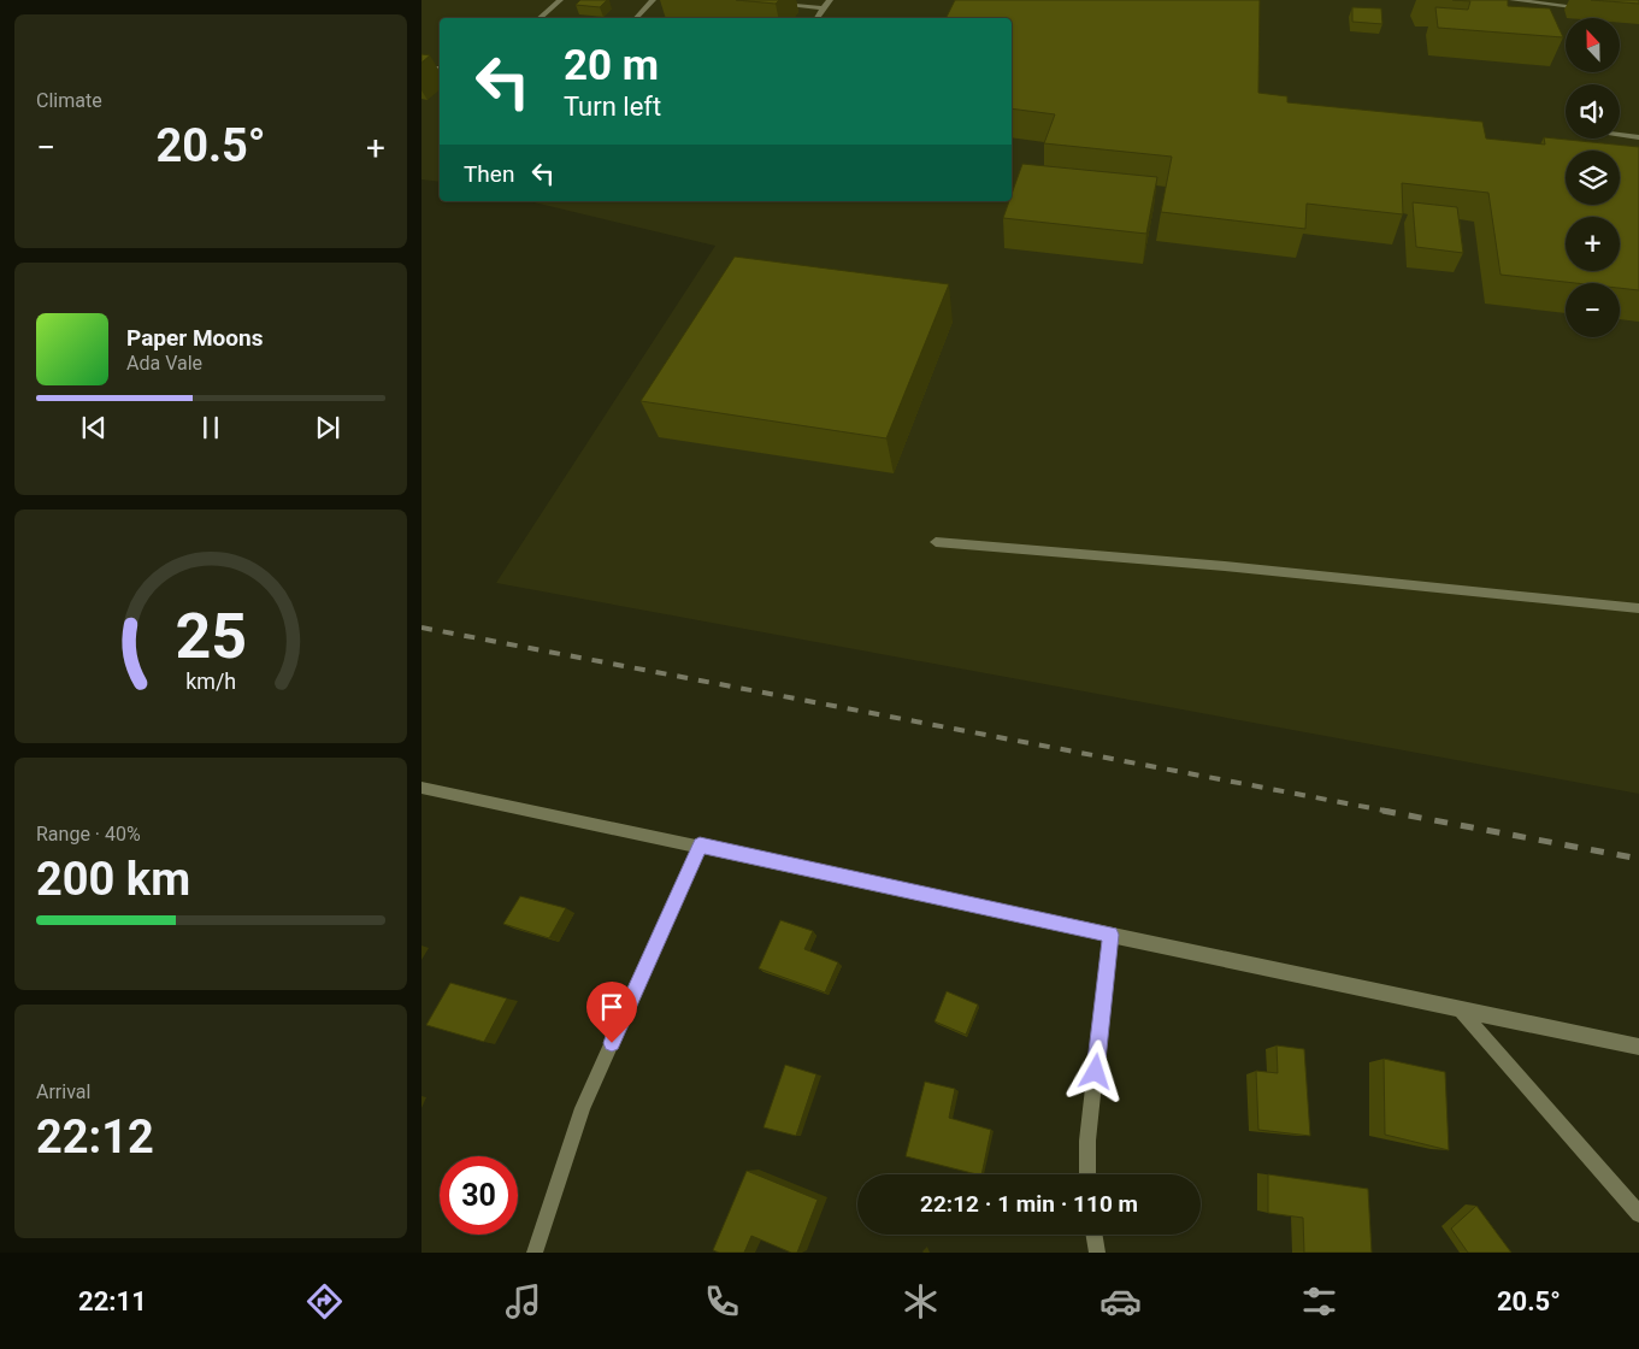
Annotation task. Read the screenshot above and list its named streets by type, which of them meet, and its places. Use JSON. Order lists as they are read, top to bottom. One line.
{"north":"top","page":{"tile":["Climate",["Range · 40%","200 km"],["Arrival","22:12"]],"map_buttons":["+","−"],"turn":["20 m","Turn left"],"heat":["−","20.5°","+"],"then":"Then","song":["Paper Moons","Ada Vale"],"limit":"30","trip":"22:12 · 1 min · 110 m","tabs":["22:11","20.5°"],"gauge":["25","km/h"]}}
